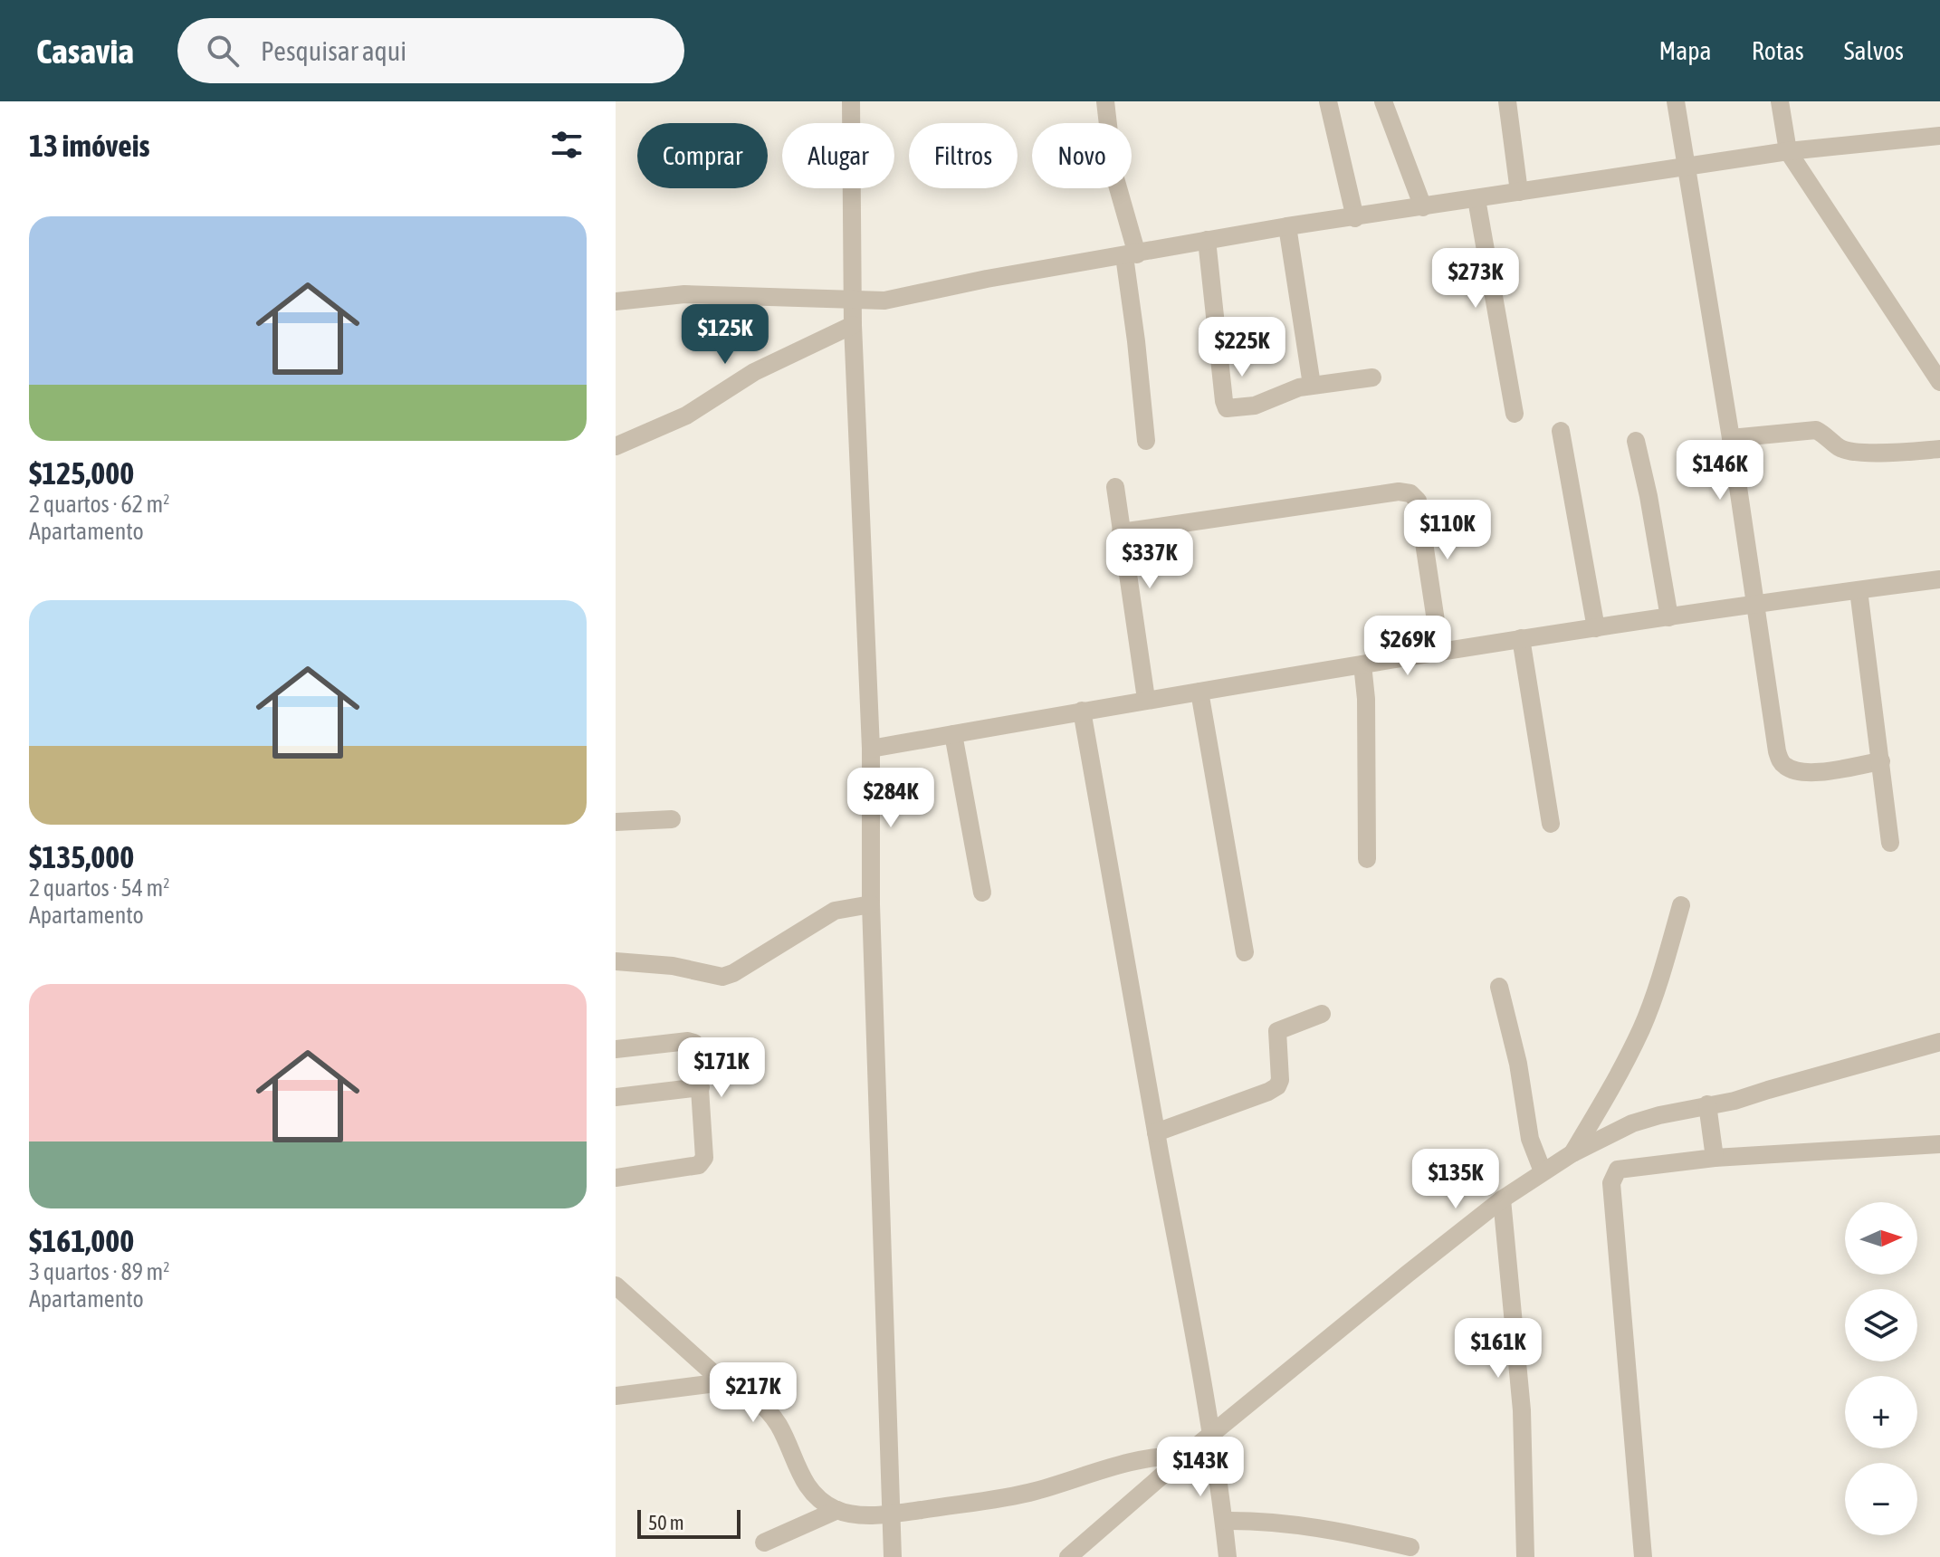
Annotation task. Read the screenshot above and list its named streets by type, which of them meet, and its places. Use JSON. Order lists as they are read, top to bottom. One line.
{"scale_bar":"50 m","north":"right","page":{"header":"Casavia","search":"Pesquisar aqui","nav":["Mapa","Rotas","Salvos"],"heading":"13 imóveis","chip":["Comprar","Alugar","Filtros","Novo"],"list":[{"name":"$125,000","note":"2 quartos · 62 m² · Apartamento"},{"name":"$135,000","note":"2 quartos · 54 m² · Apartamento"},{"name":"$161,000","note":"3 quartos · 89 m² · Apartamento"}],"price":["$273K","$125K","$225K","$146K","$110K","$337K","$269K","$284K","$171K","$135K","$161K","$217K","$143K"],"map_buttons":["+","−"],"scale":"50 m"}}
